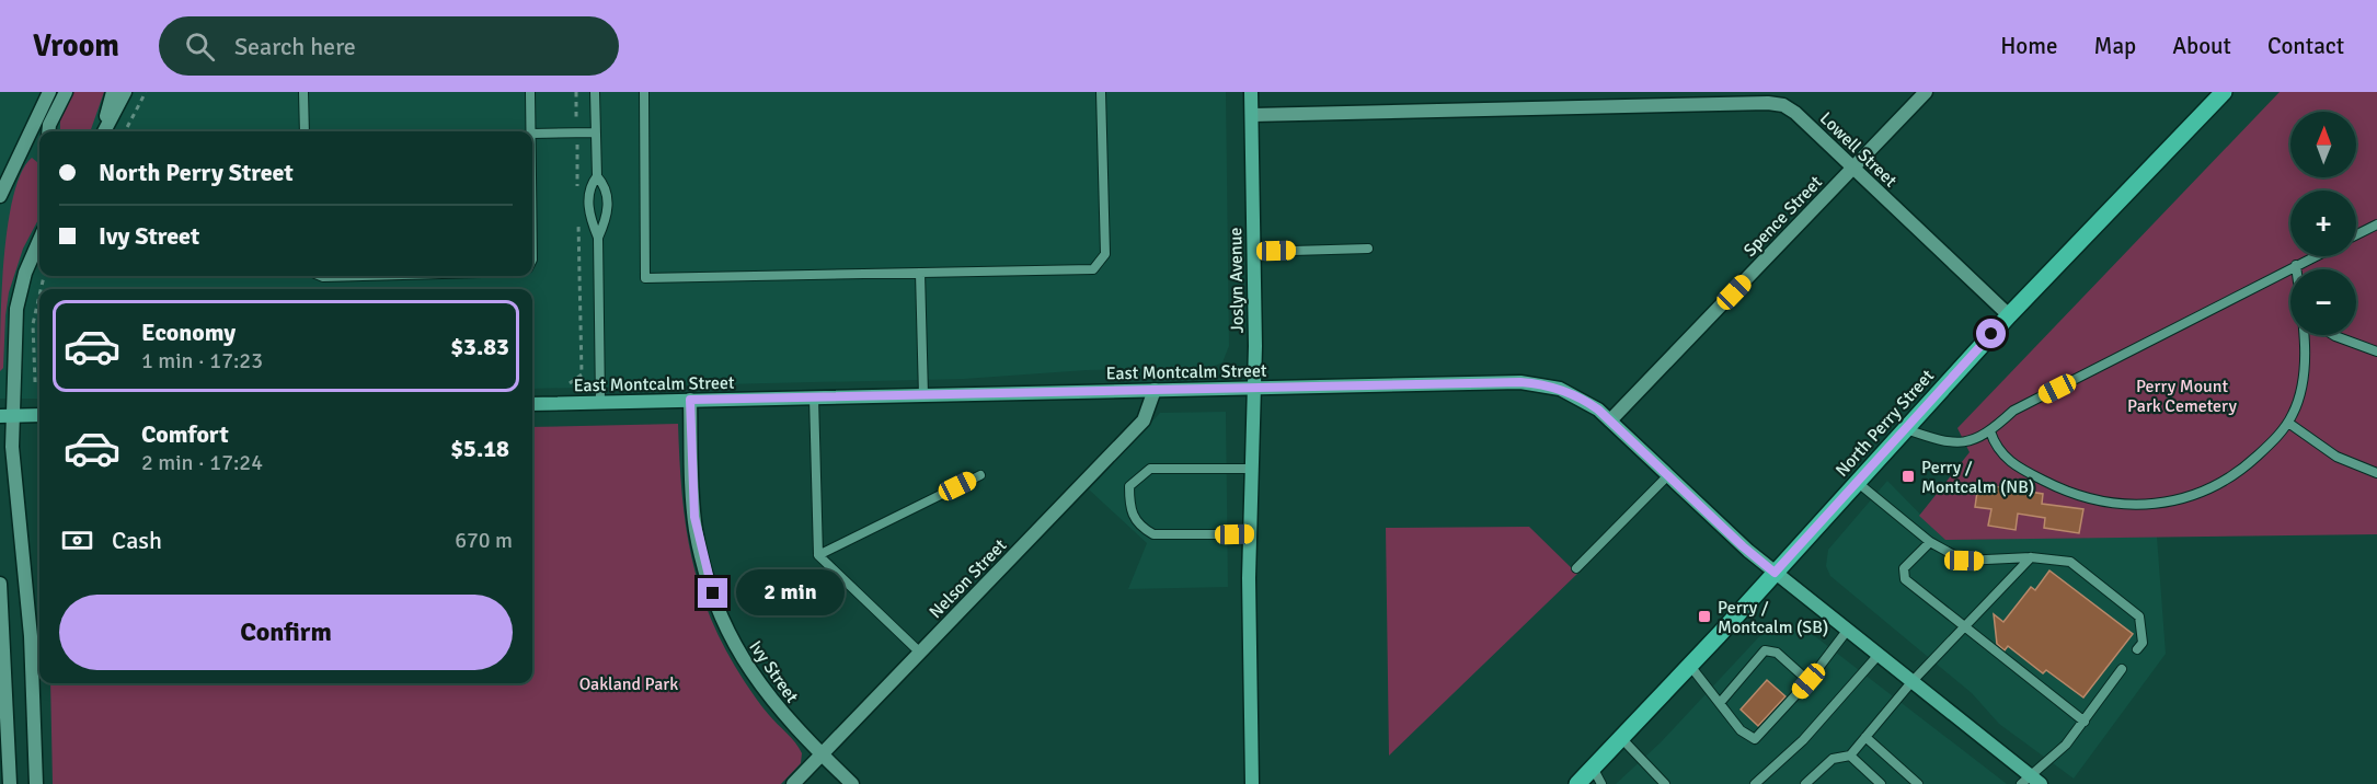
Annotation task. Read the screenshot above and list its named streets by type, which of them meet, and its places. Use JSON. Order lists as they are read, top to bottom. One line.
{"streets":{"main road":["Joslyn Avenue","East Montcalm Street","North Perry Street"],"street":["Lowell Street","Spence Street","Nelson Street","Ivy Street"]},"crossings":[["Lowell Street","Spence Street"],["Lowell Street","Joslyn Avenue"],["Lowell Street","North Perry Street"],["Spence Street","East Montcalm Street"],["Joslyn Avenue","East Montcalm Street"],["East Montcalm Street","North Perry Street"],["East Montcalm Street","Nelson Street"],["East Montcalm Street","Ivy Street"],["Nelson Street","Ivy Street"]],"parks":["Perry Mount Park Cemetery","Oakland Park"],"places":{"transit":["Perry / Montcalm (NB)","Perry / Montcalm (SB)"]},"north":"top","page":{"header":"Vroom","search":"Search here","nav":["Home","Map","About","Contact"],"map_buttons":["+","−"],"banner":["North Perry Street","Ivy Street"],"list":[{"name":"Economy","note":"1 min · 17:23","value":"$3.83"},{"name":"Comfort","note":"2 min · 17:24","value":"$5.18"}],"pay":["Cash","670 m"],"bubble":"2 min","buttons":"Confirm"}}
